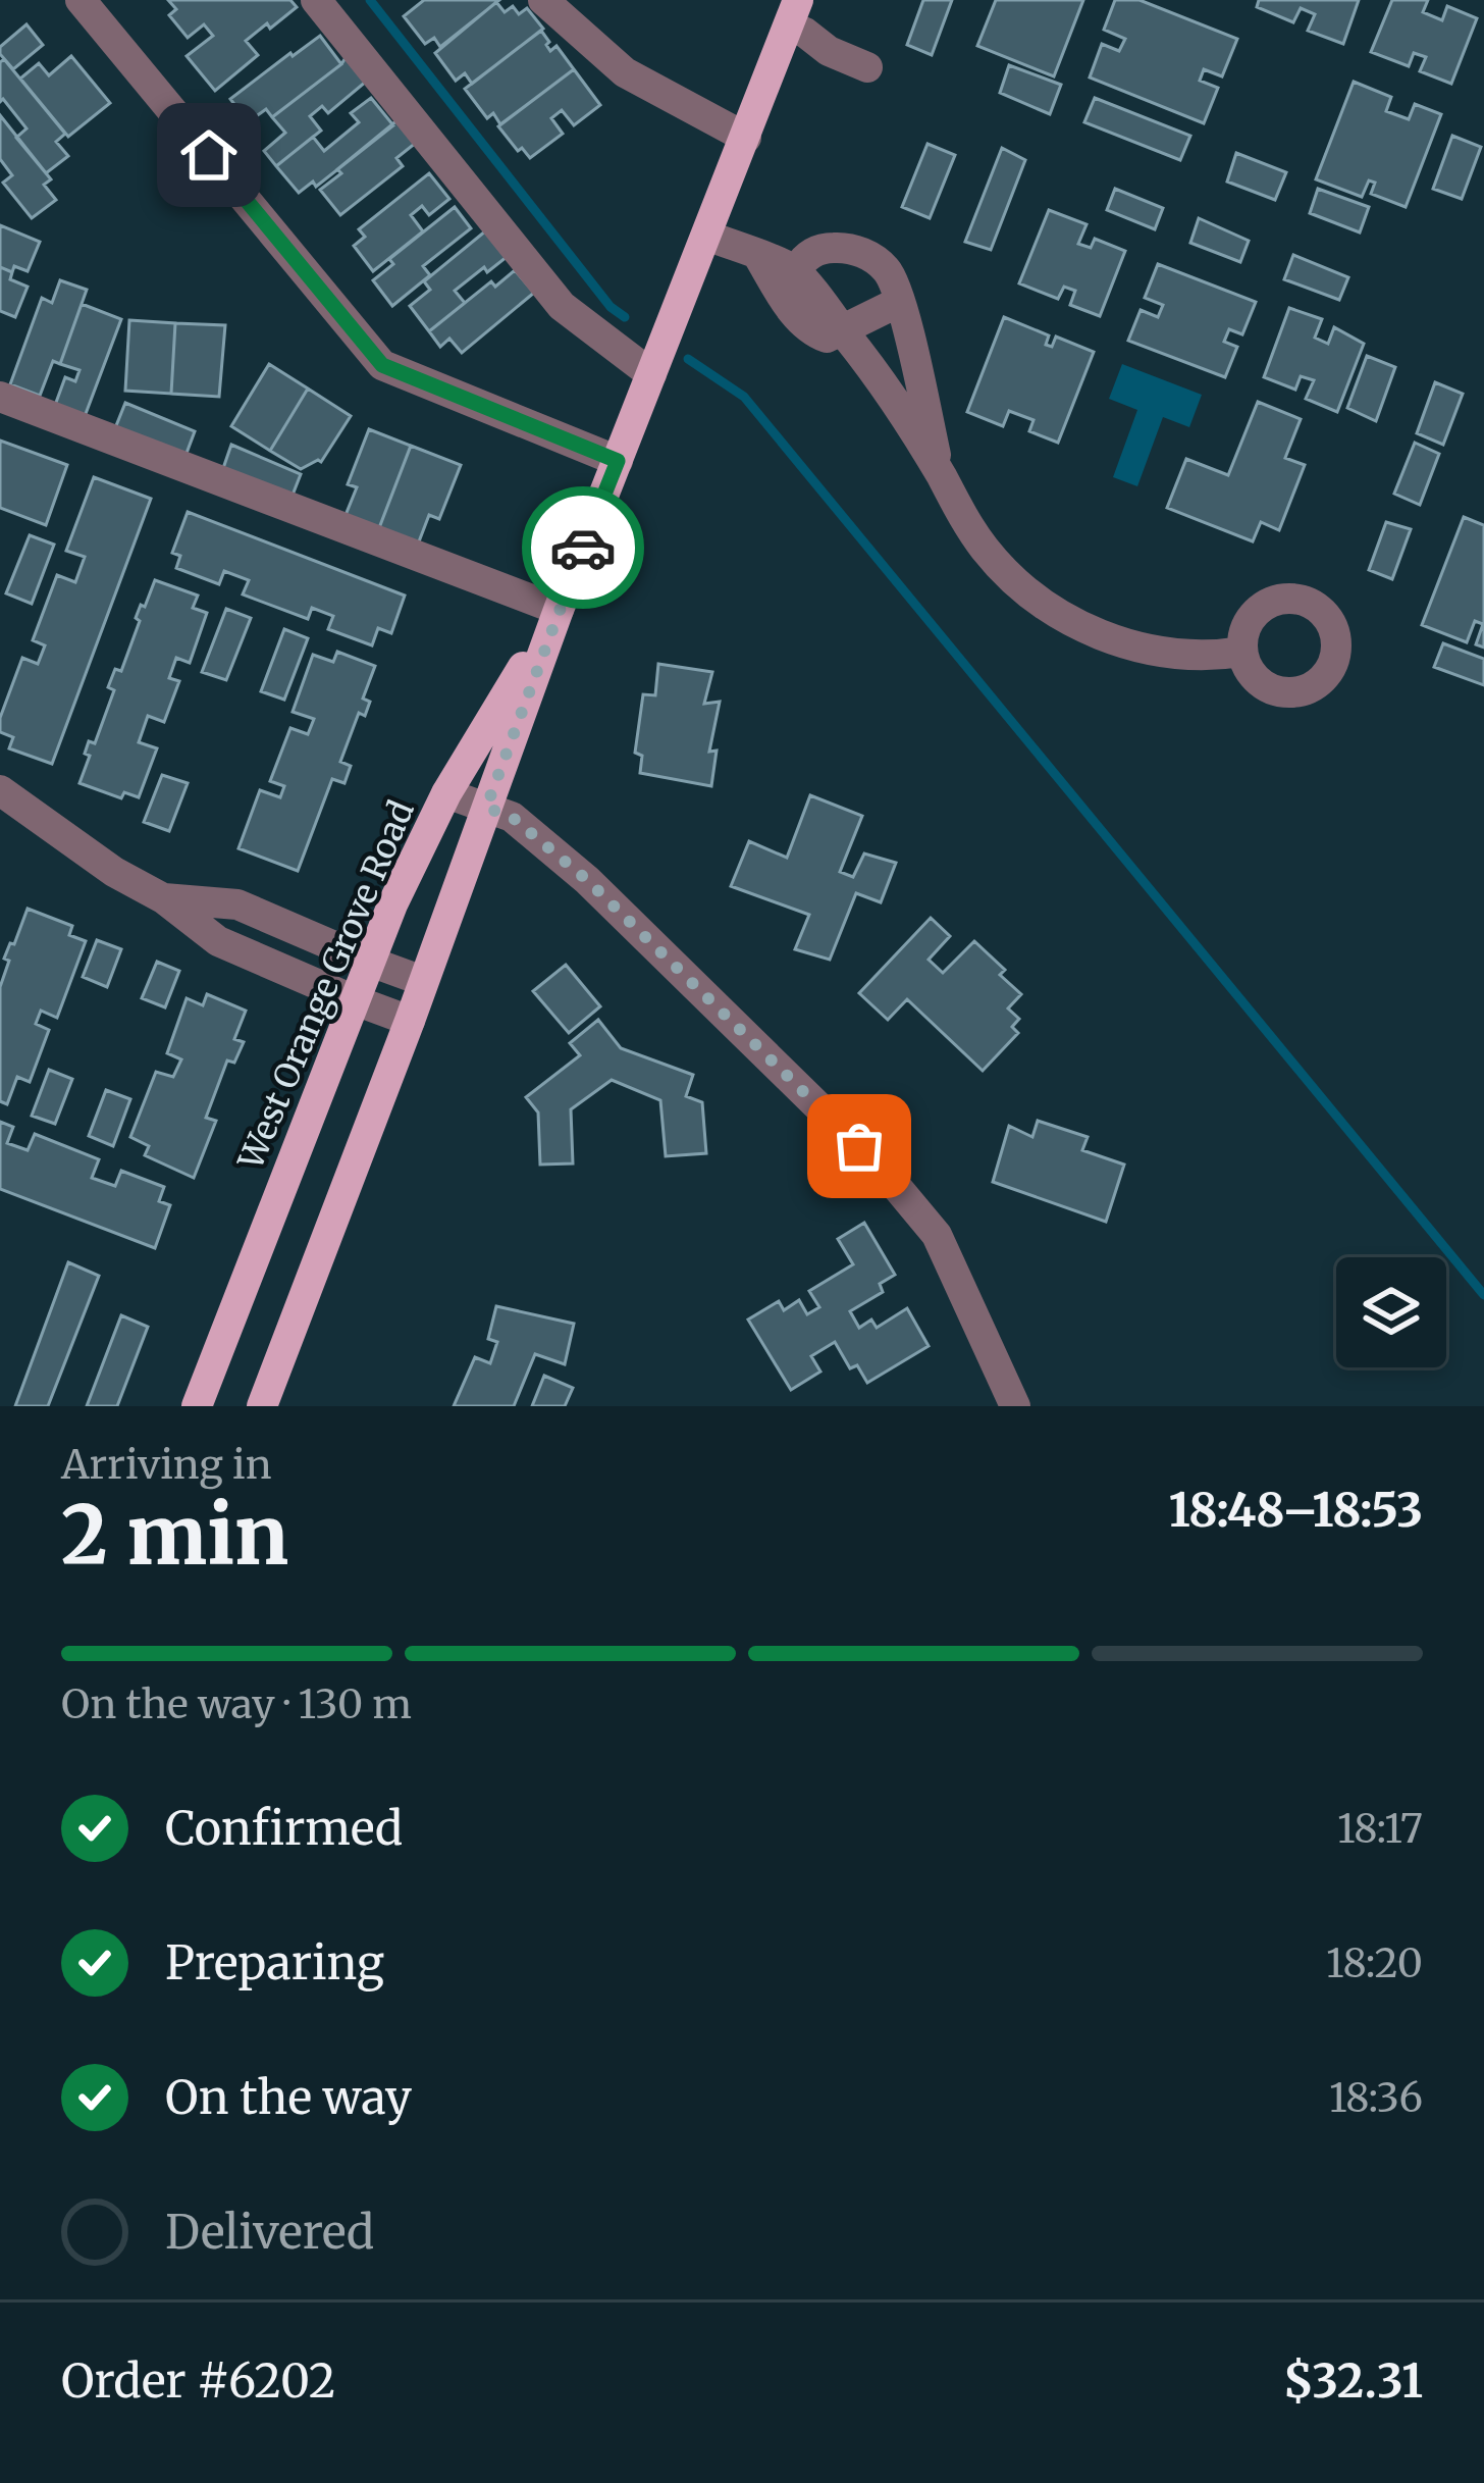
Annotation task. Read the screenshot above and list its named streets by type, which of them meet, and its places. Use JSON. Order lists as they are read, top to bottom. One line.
{"streets":{"main road":["West Orange Grove Road"]},"page":{"heading":["2 min","Arriving in","18:48–18:53"],"panel":["Order #6202","$32.31"],"bar":"On the way · 130 m","list":[["Confirmed","18:17"],["Preparing","18:20"],["On the way","18:36"],"Delivered"]}}
